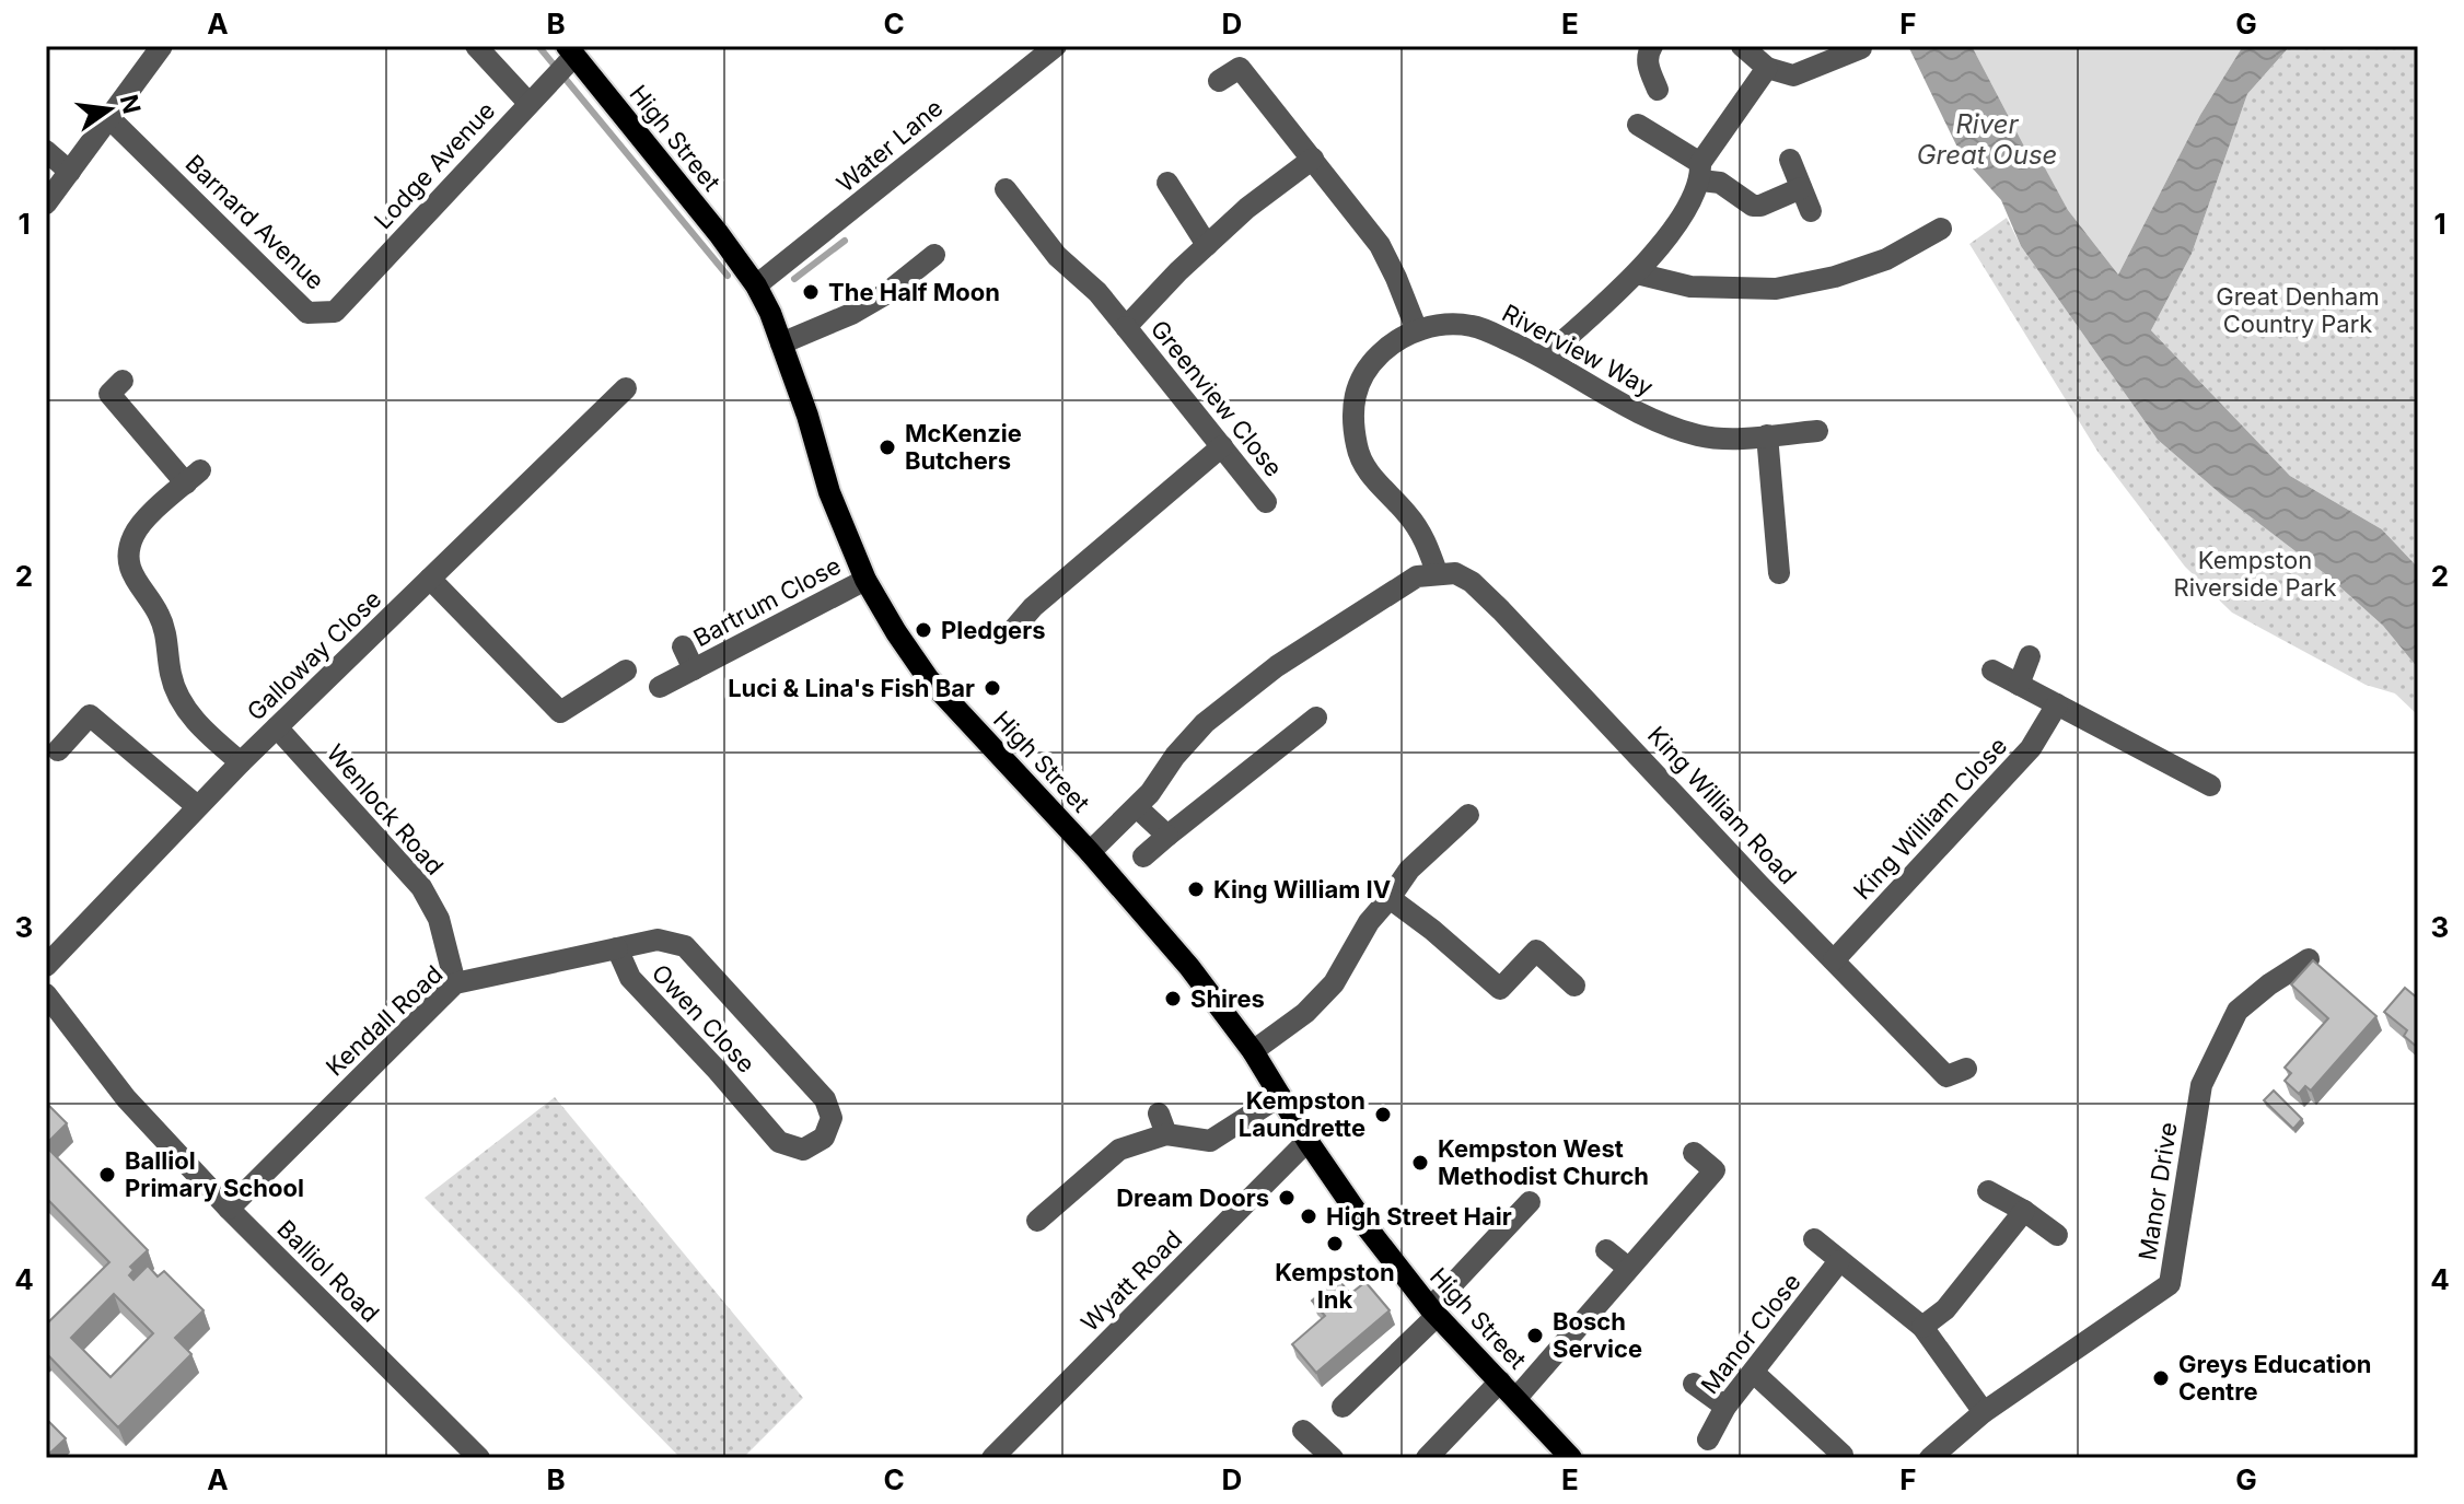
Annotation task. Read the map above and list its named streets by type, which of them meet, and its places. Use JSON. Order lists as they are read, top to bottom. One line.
{"streets":{"main road":["High Street"],"street":["Water Lane","Lodge Avenue","Barnard Avenue","Riverview Way","Greenview Close","Bartrum Close","Galloway Close","King William Road","Wenlock Road","King William Close","Owen Close","Kendall Road","Manor Drive","Balliol Road","Wyatt Road","Manor Close"]},"crossings":[["High Street","Water Lane"],["High Street","Lodge Avenue"],["High Street","Bartrum Close"],["High Street","Wyatt Road"],["Lodge Avenue","Barnard Avenue"],["Riverview Way","King William Road"],["Galloway Close","Wenlock Road"],["King William Road","King William Close"],["Wenlock Road","Kendall Road"],["Owen Close","Kendall Road"],["Kendall Road","Balliol Road"]],"water":["River Great Ouse"],"parks":["Great Denham Country Park","Kempston Riverside Park"],"places":["The Half Moon","McKenzie Butchers","Pledgers","Luci & Lina's Fish Bar","King William IV","Shires","Kempston Laundrette","Kempston West Methodist Church","Balliol Primary School","Dream Doors","High Street Hair","Kempston Ink","Bosch Service","Greys Education Centre"],"north":"right","grid":{"columns":["A","B","C","D","E","F","G"],"rows":["1","2","3","4"]}}
